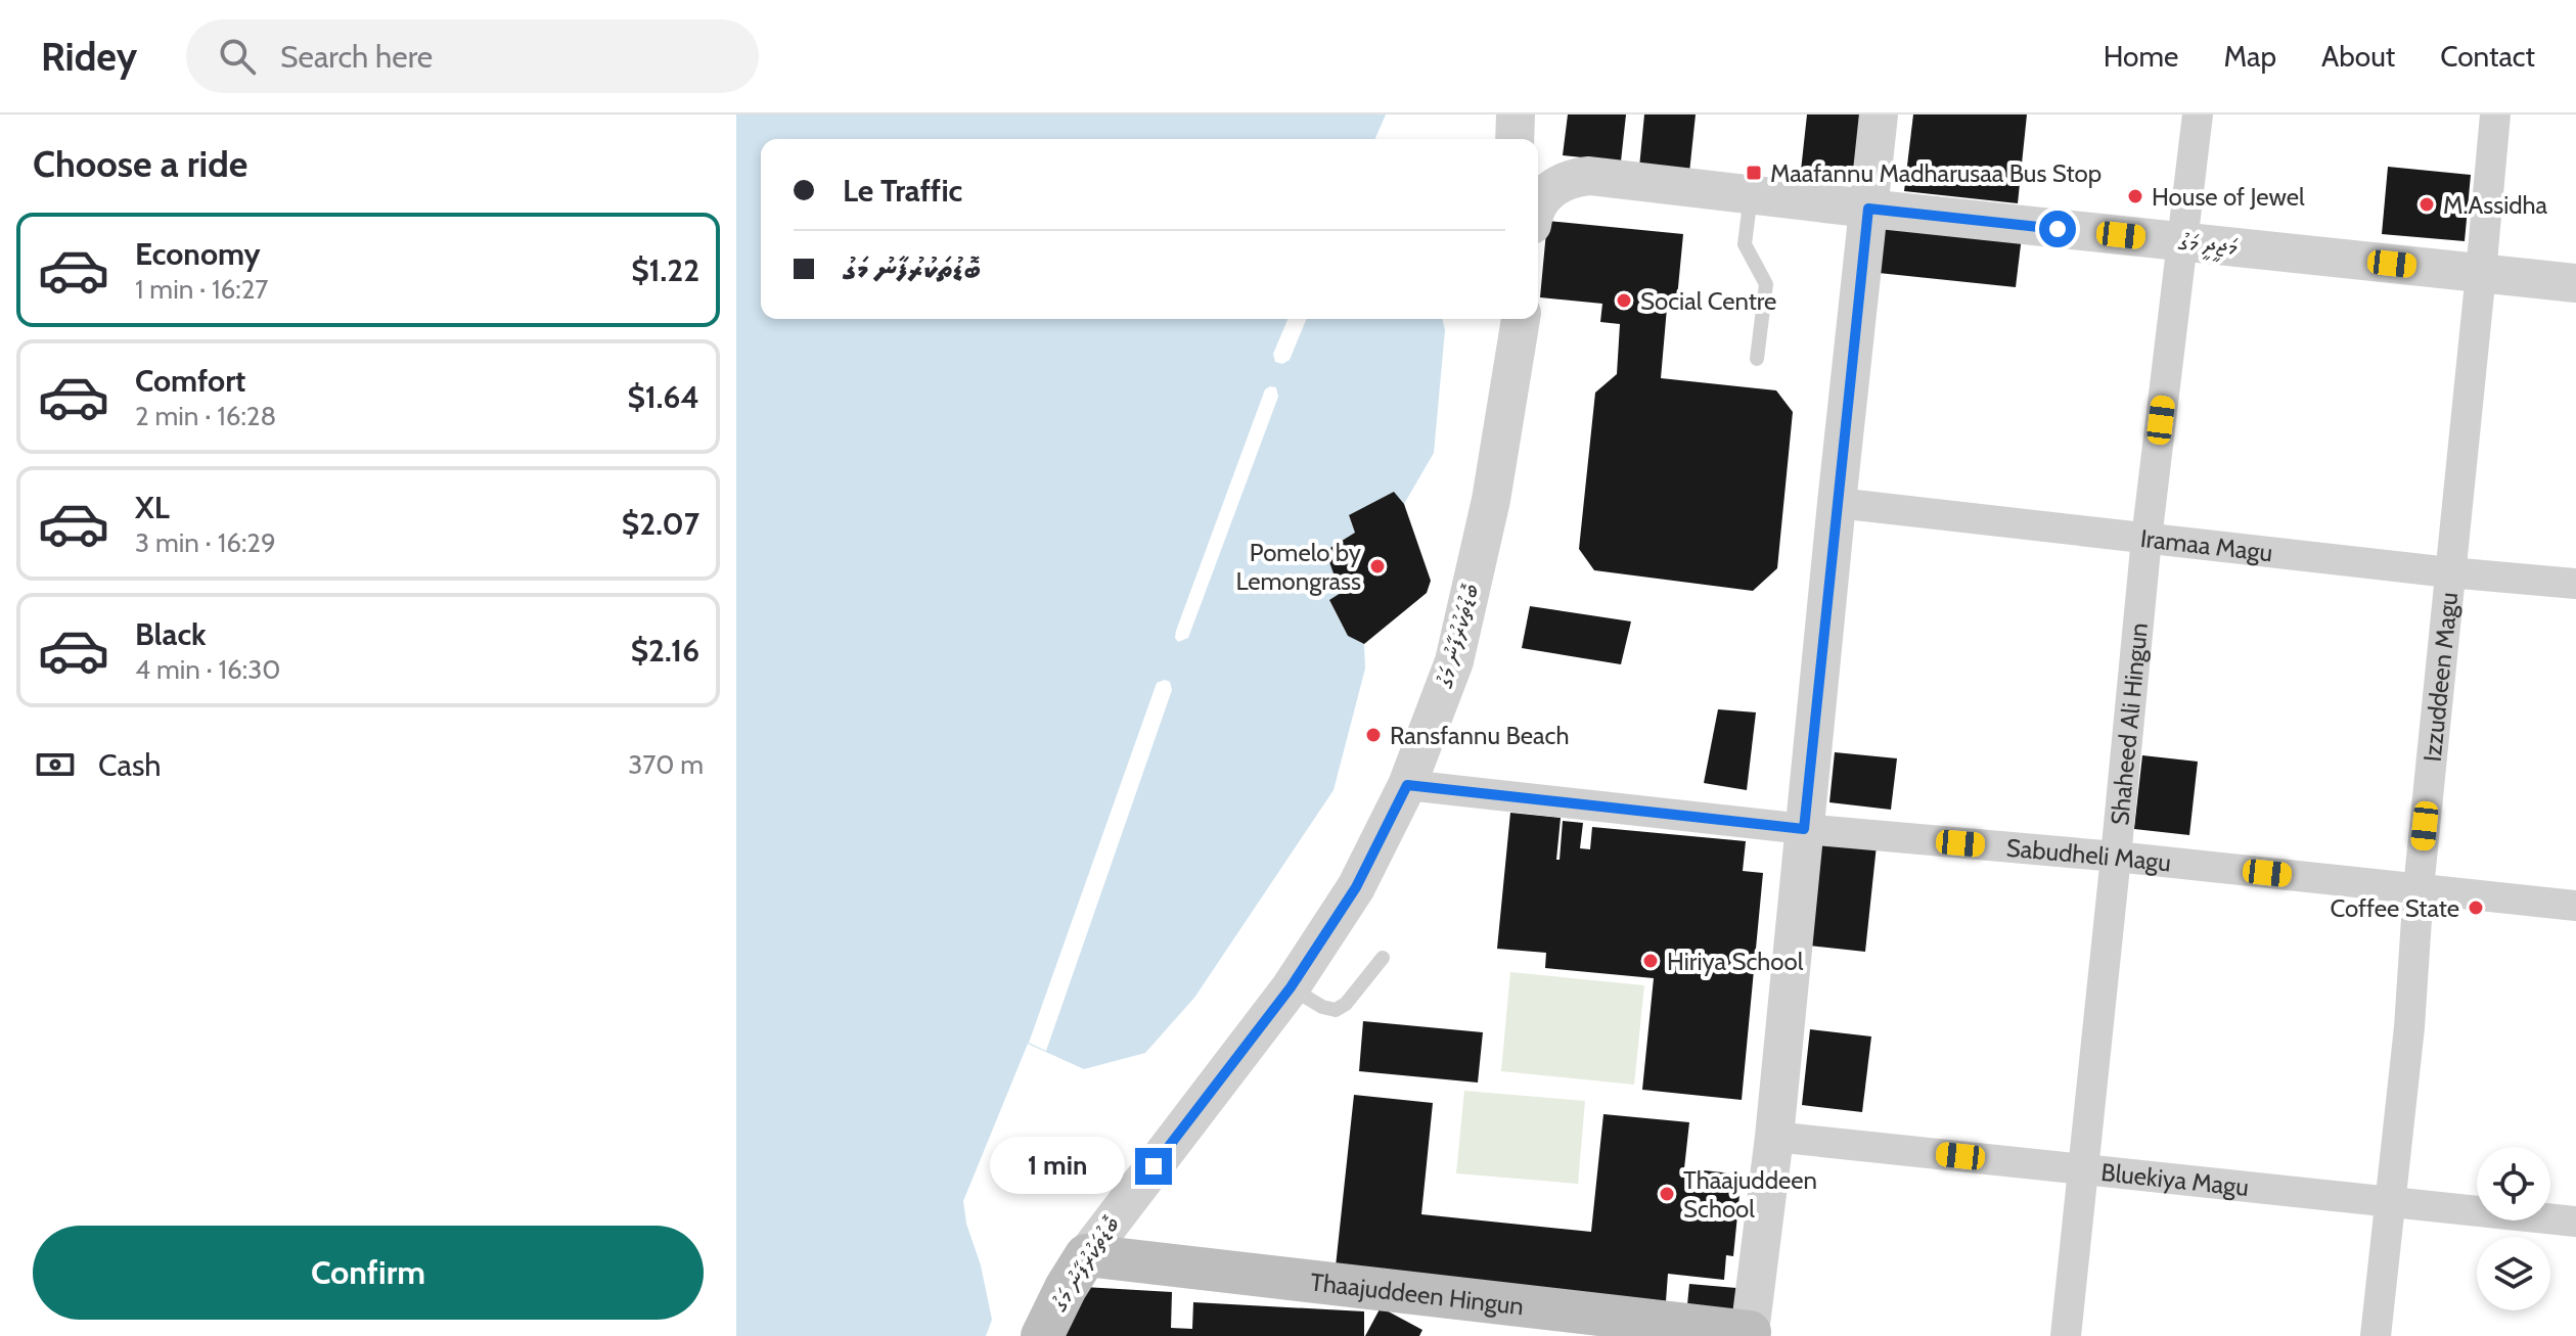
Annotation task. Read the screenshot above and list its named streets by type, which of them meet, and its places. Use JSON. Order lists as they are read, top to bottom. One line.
{"streets":{"main road":["ބޮޑުތަކުރުފާނު މަގު","Thaajuddeen Hingun"],"street":["މަޖީދީ މަގު","Iramaa Magu","Izzuddeen Magu","Shaheed Ali Hingun","Sabudheli Magu","Bluekiya Magu"]},"crossings":[["މަޖީދީ މަގު","Izzuddeen Magu"],["މަޖީދީ މަގު","Shaheed Ali Hingun"],["Iramaa Magu","Izzuddeen Magu"],["Iramaa Magu","Shaheed Ali Hingun"],["ބޮޑުތަކުރުފާނު މަގު","Sabudheli Magu"],["ބޮޑުތަކުރުފާނު މަގު","Thaajuddeen Hingun"],["Izzuddeen Magu","Sabudheli Magu"],["Izzuddeen Magu","Bluekiya Magu"],["Shaheed Ali Hingun","Sabudheli Magu"],["Shaheed Ali Hingun","Bluekiya Magu"]],"places":{"transit":["Maafannu Madharusaa Bus Stop"],"other":["House of Jewel","M.Assidha","Social Centre","Pomelo by Lemongrass","Ransfannu Beach","Coffee State","Hiriya School","Thaajuddeen School"]},"page":{"header":"Ridey","search":"Search here","nav":["Home","Map","About","Contact"],"heading":"Choose a ride","banner":["Le Traffic","ބޮޑުތަކުރުފާނު މަގު"],"list":[{"name":"Economy","note":"1 min · 16:27","value":"$1.22"},{"name":"Comfort","note":"2 min · 16:28","value":"$1.64"},{"name":"XL","note":"3 min · 16:29","value":"$2.07"},{"name":"Black","note":"4 min · 16:30","value":"$2.16"}],"pay":["Cash","370 m"],"bubble":"1 min","buttons":"Confirm"}}
